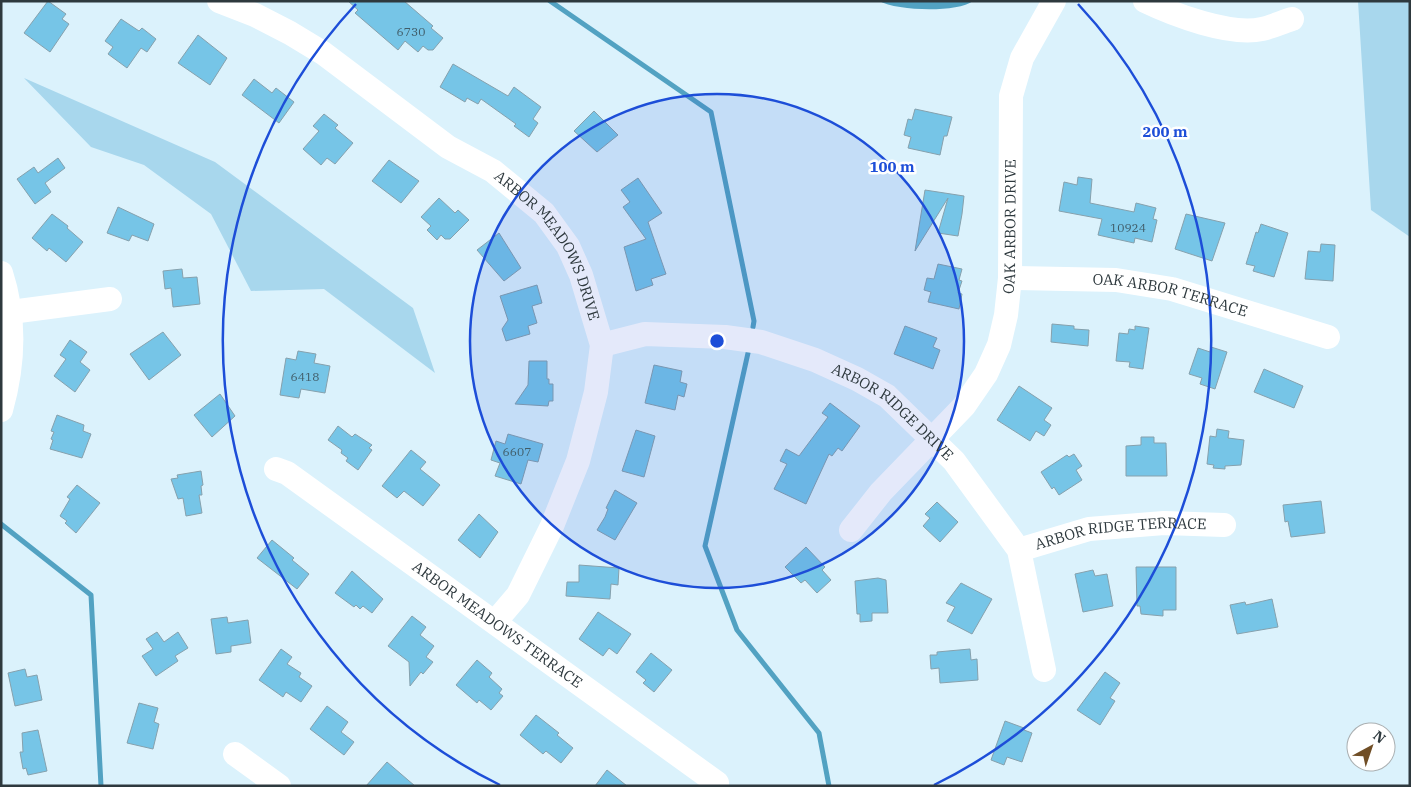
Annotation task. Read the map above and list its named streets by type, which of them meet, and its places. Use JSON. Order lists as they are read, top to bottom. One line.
{"streets":{"street":["OAK ARBOR DRIVE","ARBOR MEADOWS DRIVE","OAK ARBOR TERRACE","ARBOR RIDGE DRIVE","ARBOR RIDGE TERRACE","ARBOR MEADOWS TERRACE"]},"crossings":[["OAK ARBOR DRIVE","OAK ARBOR TERRACE"],["OAK ARBOR DRIVE","ARBOR RIDGE DRIVE"],["ARBOR MEADOWS DRIVE","ARBOR RIDGE DRIVE"],["ARBOR MEADOWS DRIVE","ARBOR MEADOWS TERRACE"],["ARBOR RIDGE DRIVE","ARBOR RIDGE TERRACE"]],"house_numbers":["6730","10924","6418","6607"],"north":"top right","rings":["200 m","100 m"]}
